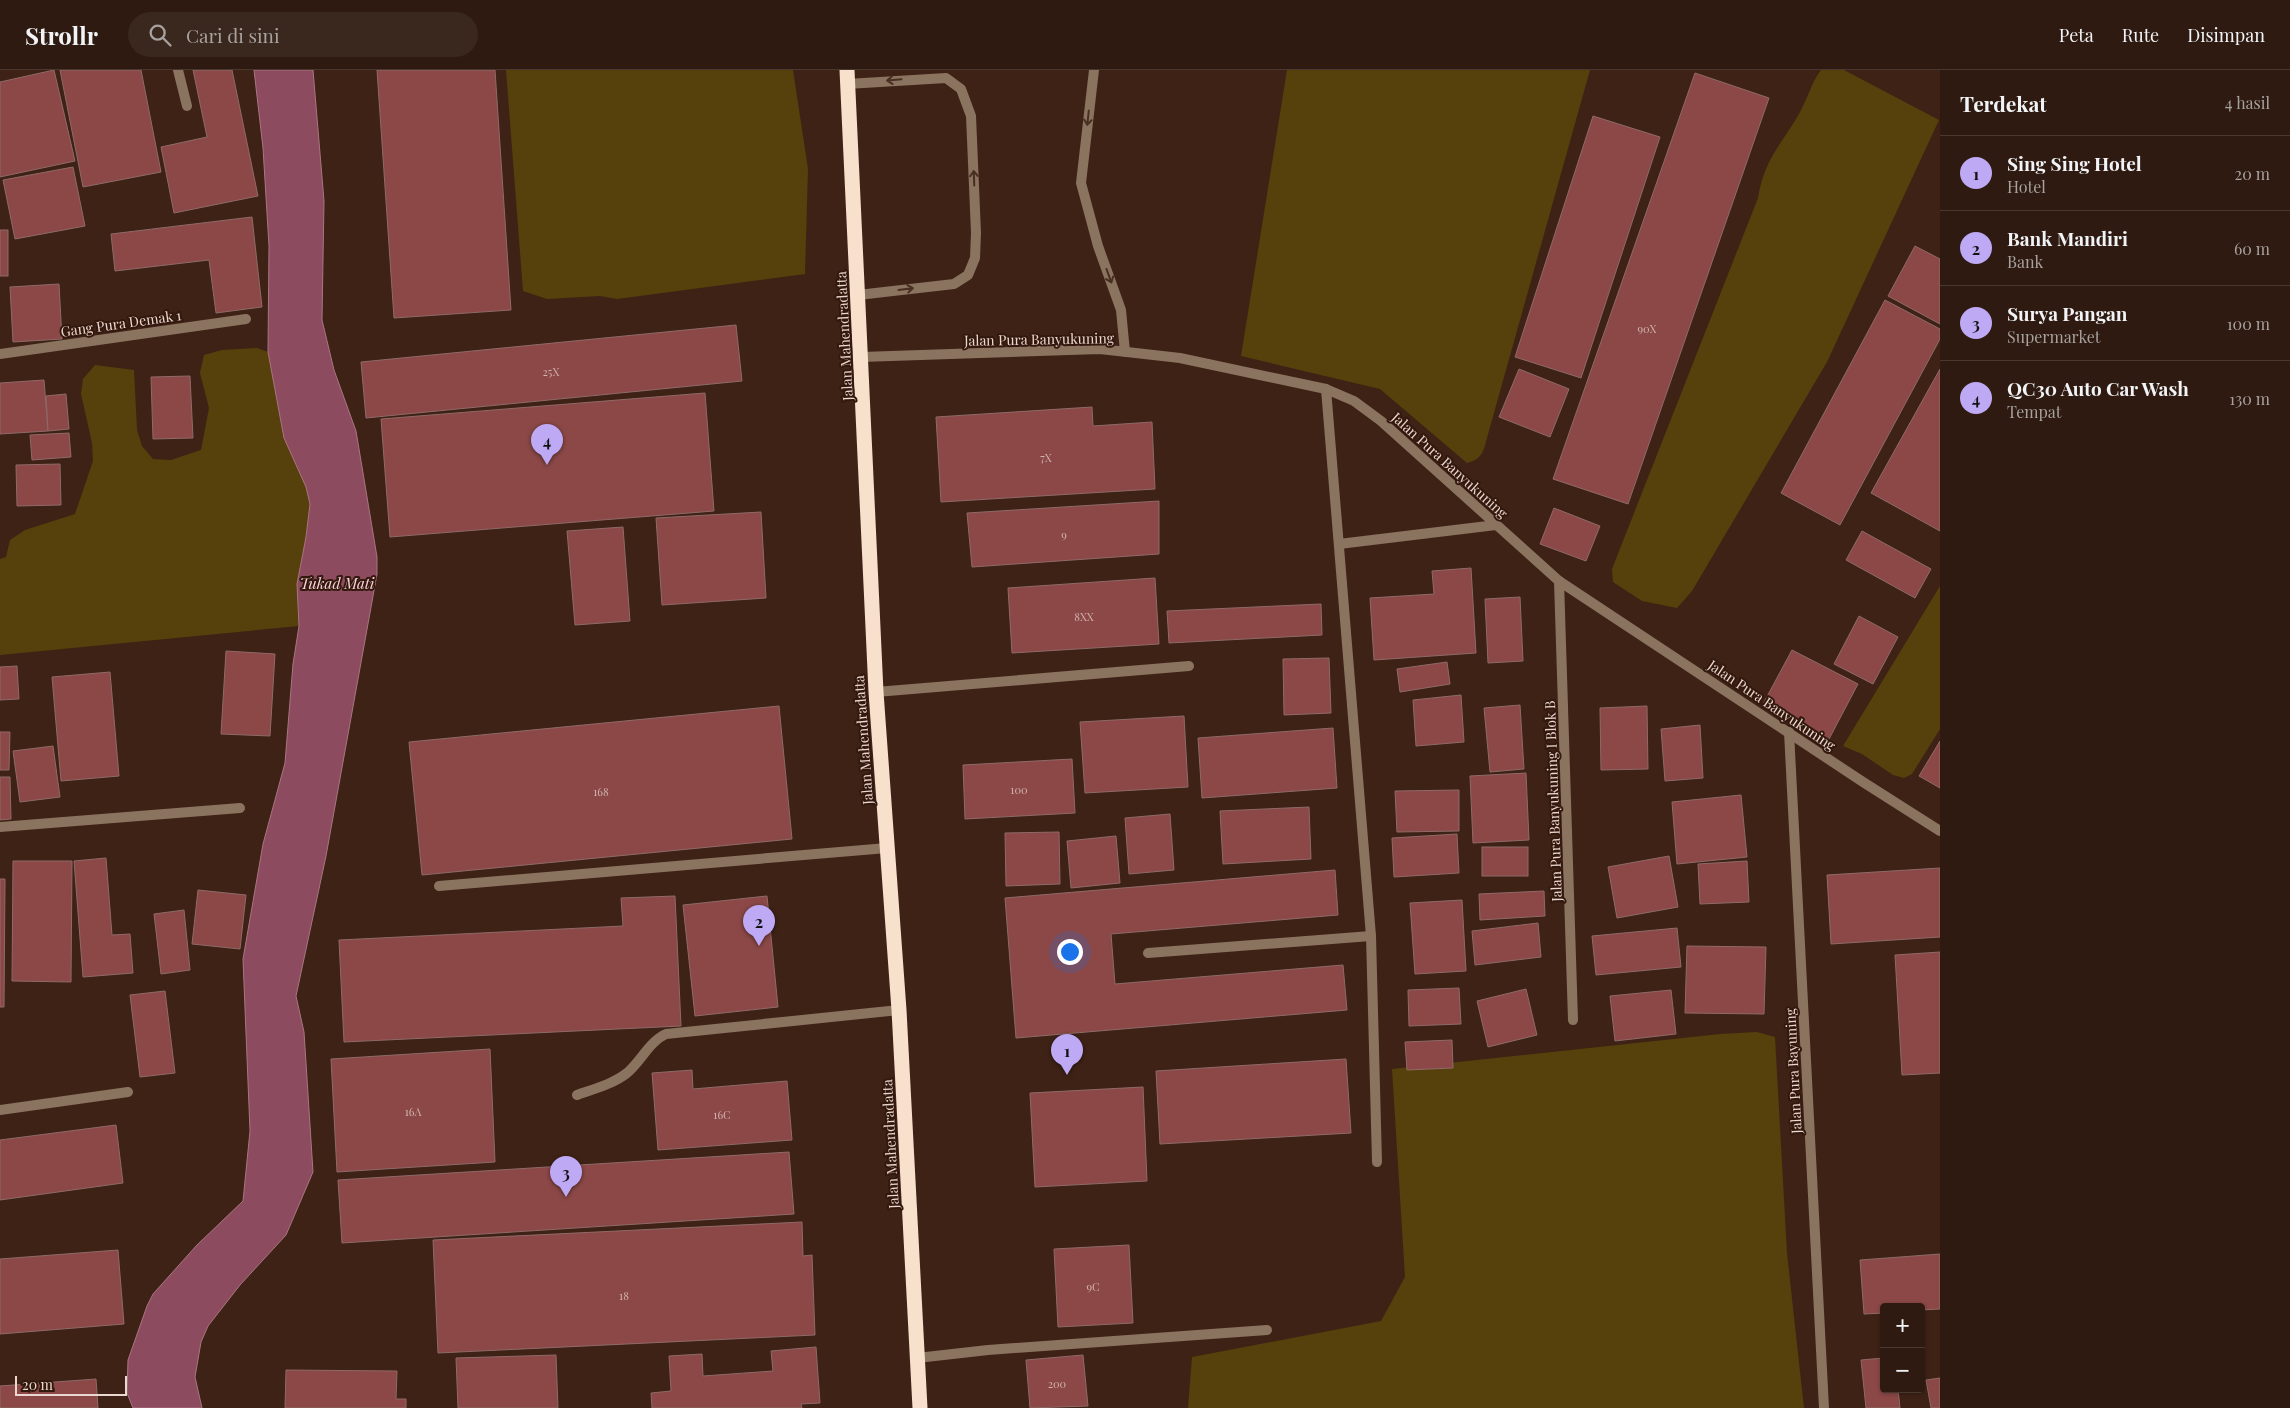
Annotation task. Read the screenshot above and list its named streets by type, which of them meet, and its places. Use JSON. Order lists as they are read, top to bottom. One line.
{"streets":{"highway":["Jalan Mahendradatta"],"street":["Gang Pura Demak 1","Jalan Pura Banyukuning","Jalan Pura Banyukuning I Blok B","Jalan Pura Bayuning"]},"crossings":[["Jalan Mahendradatta","Jalan Pura Banyukuning"],["Jalan Pura Banyukuning","Jalan Pura Banyukuning I Blok B"],["Jalan Pura Banyukuning","Jalan Pura Bayuning"]],"water":["Tukad Mati"],"house_numbers":["90X","25X","7X","9","8XX","100","168","16A","16C","9C","18","200"],"scale_bar":"20 m","page":{"header":"Strollr","search":"Cari di sini","nav":["Peta","Rute","Disimpan"],"heading":["Terdekat","4 hasil"],"list":[{"mark":"1","name":"Sing Sing Hotel","note":"Hotel","value":"20 m"},{"mark":"2","name":"Bank Mandiri","note":"Bank","value":"60 m"},{"mark":"3","name":"Surya Pangan","note":"Supermarket","value":"100 m"},{"mark":"4","name":"QC30 Auto Car Wash","note":"Tempat","value":"130 m"}],"pins":["4","2","1","3"],"map_buttons":["+","−"],"scale":"20 m"}}
